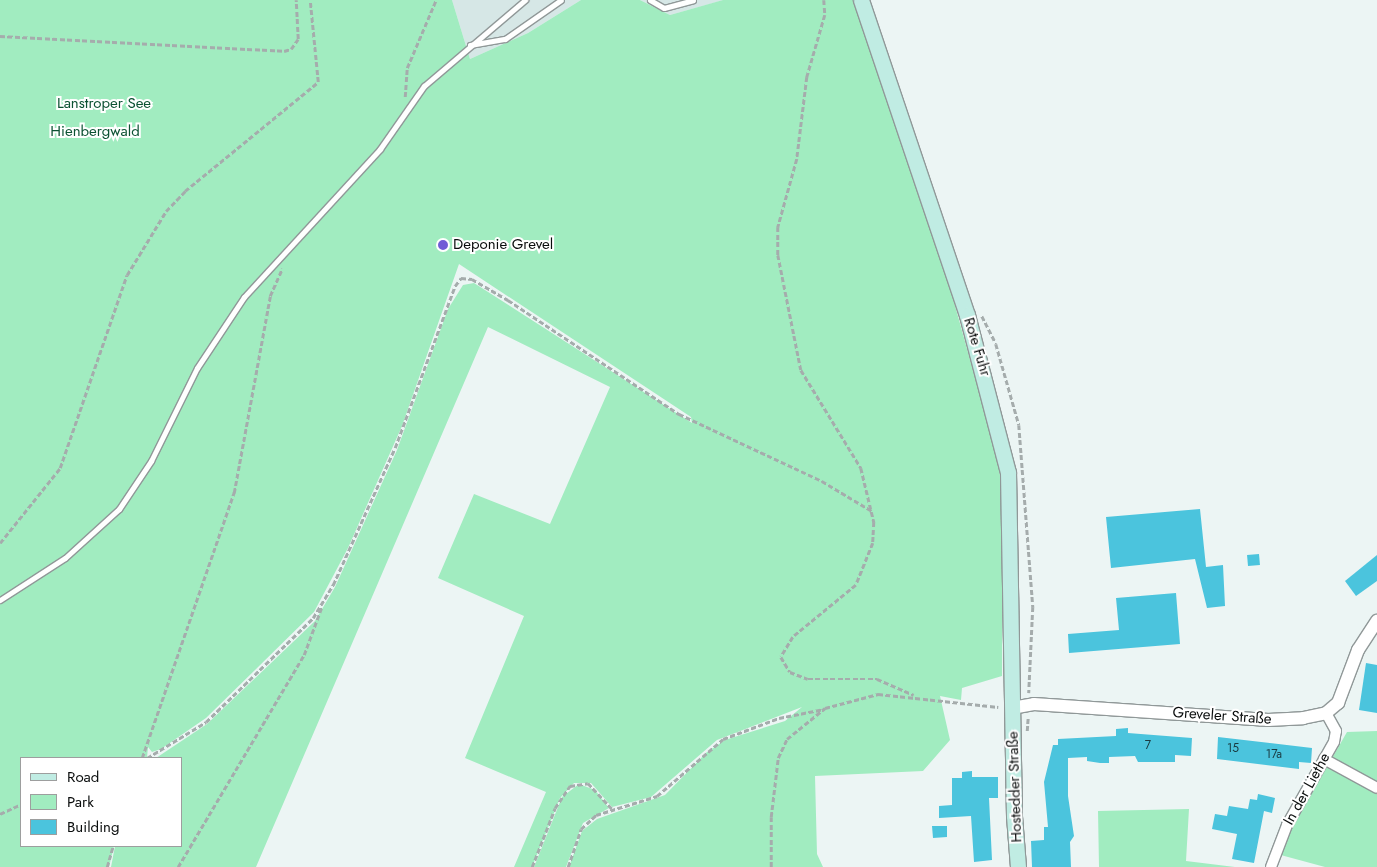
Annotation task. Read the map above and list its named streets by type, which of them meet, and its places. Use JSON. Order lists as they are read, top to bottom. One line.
{"streets":{"main road":["Rote Fuhr","Hostedder Straße"],"street":["Greveler Straße","In der Liethe"]},"crossings":[["Rote Fuhr","Greveler Straße"],["Rote Fuhr","Hostedder Straße"],["Greveler Straße","Hostedder Straße"],["Greveler Straße","In der Liethe"]],"parks":["Lanstroper See","Hienbergwald"],"places":["Deponie Grevel"],"house_numbers":["7","15","17a"],"legend":["Road","Park","Building"]}
